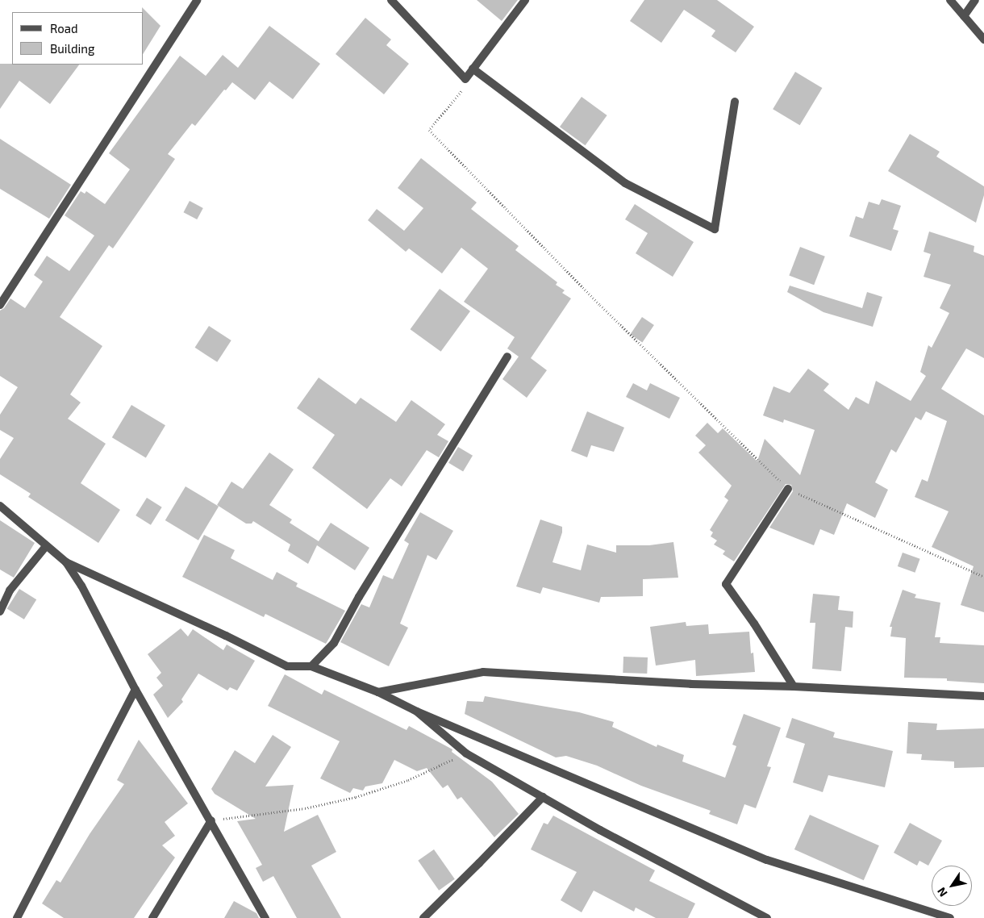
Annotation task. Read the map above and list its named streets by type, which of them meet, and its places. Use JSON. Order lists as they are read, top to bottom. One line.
{"legend":["Road","Building"],"north":"bottom left"}
